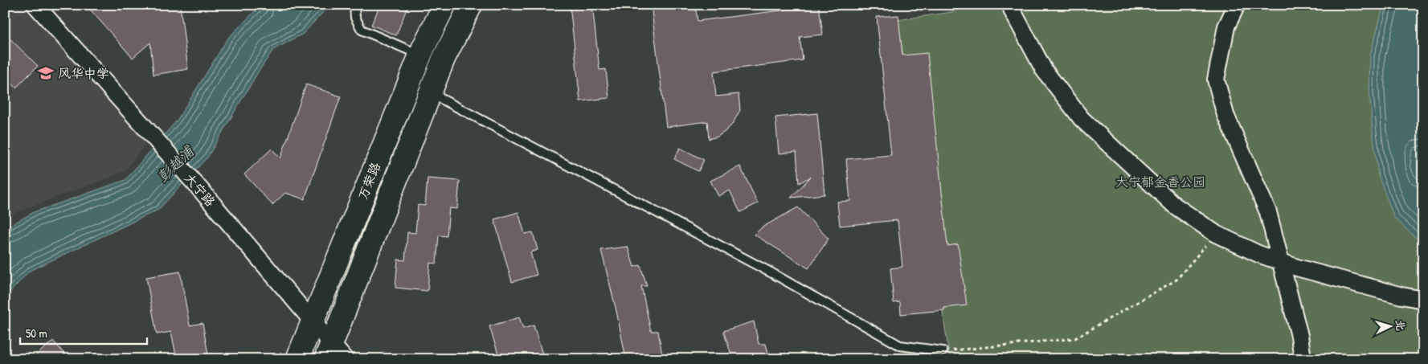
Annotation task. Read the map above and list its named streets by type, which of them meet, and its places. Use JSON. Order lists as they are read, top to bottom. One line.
{"streets":{"main road":["万荣路"],"street":["大宁路"]},"crossings":[["万荣路","大宁路"]],"water":["彭越浦"],"parks":["大宁郁金香公园"],"places":{"school or university":["风华中学"]},"scale_bar":"50 m","north":"right"}
